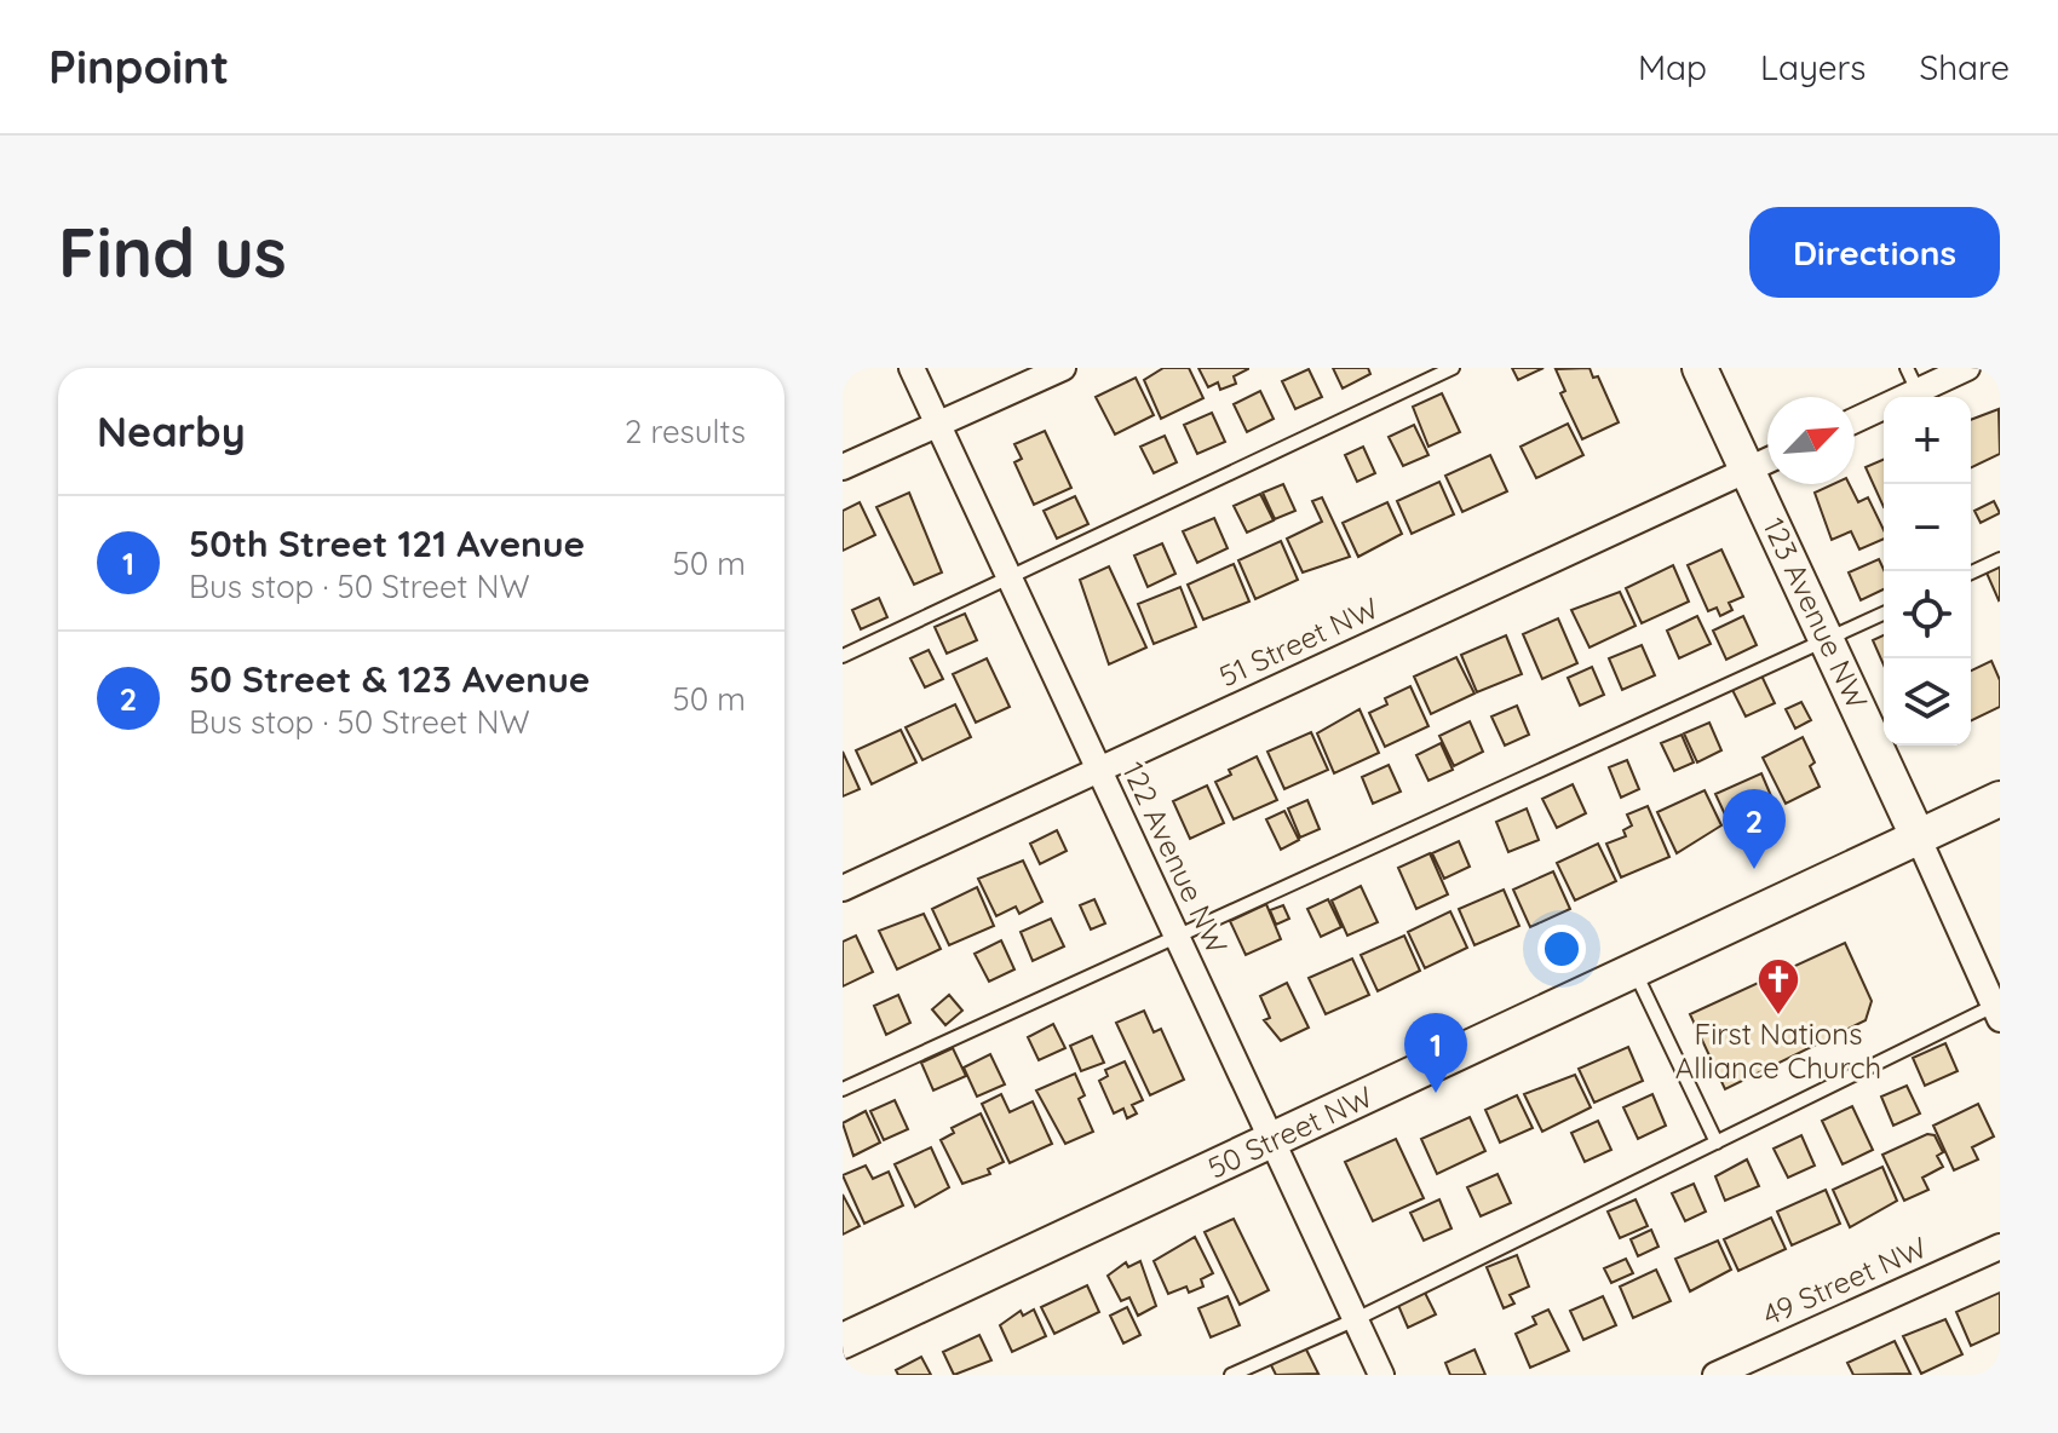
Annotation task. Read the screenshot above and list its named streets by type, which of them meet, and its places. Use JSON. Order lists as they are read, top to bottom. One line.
{"streets":{"main road":["123 Avenue NW","50 Street NW"],"street":["51 Street NW","122 Avenue NW","49 Street NW"]},"crossings":[["123 Avenue NW","51 Street NW"],["123 Avenue NW","50 Street NW"],["51 Street NW","122 Avenue NW"],["122 Avenue NW","50 Street NW"]],"places":{"church":["First Nations Alliance Church"]},"north":"top right","page":{"header":"Pinpoint","nav":["Map","Layers","Share"],"buttons":"Directions","title":"Find us","heading":["Nearby","2 results"],"map_buttons":["+","−"],"list":[{"mark":"1","name":"50th Street 121 Avenue","note":"Bus stop · 50 Street NW","value":"50 m"},{"mark":"2","name":"50 Street & 123 Avenue","note":"Bus stop · 50 Street NW","value":"50 m"}],"pins":["2","1"]}}
